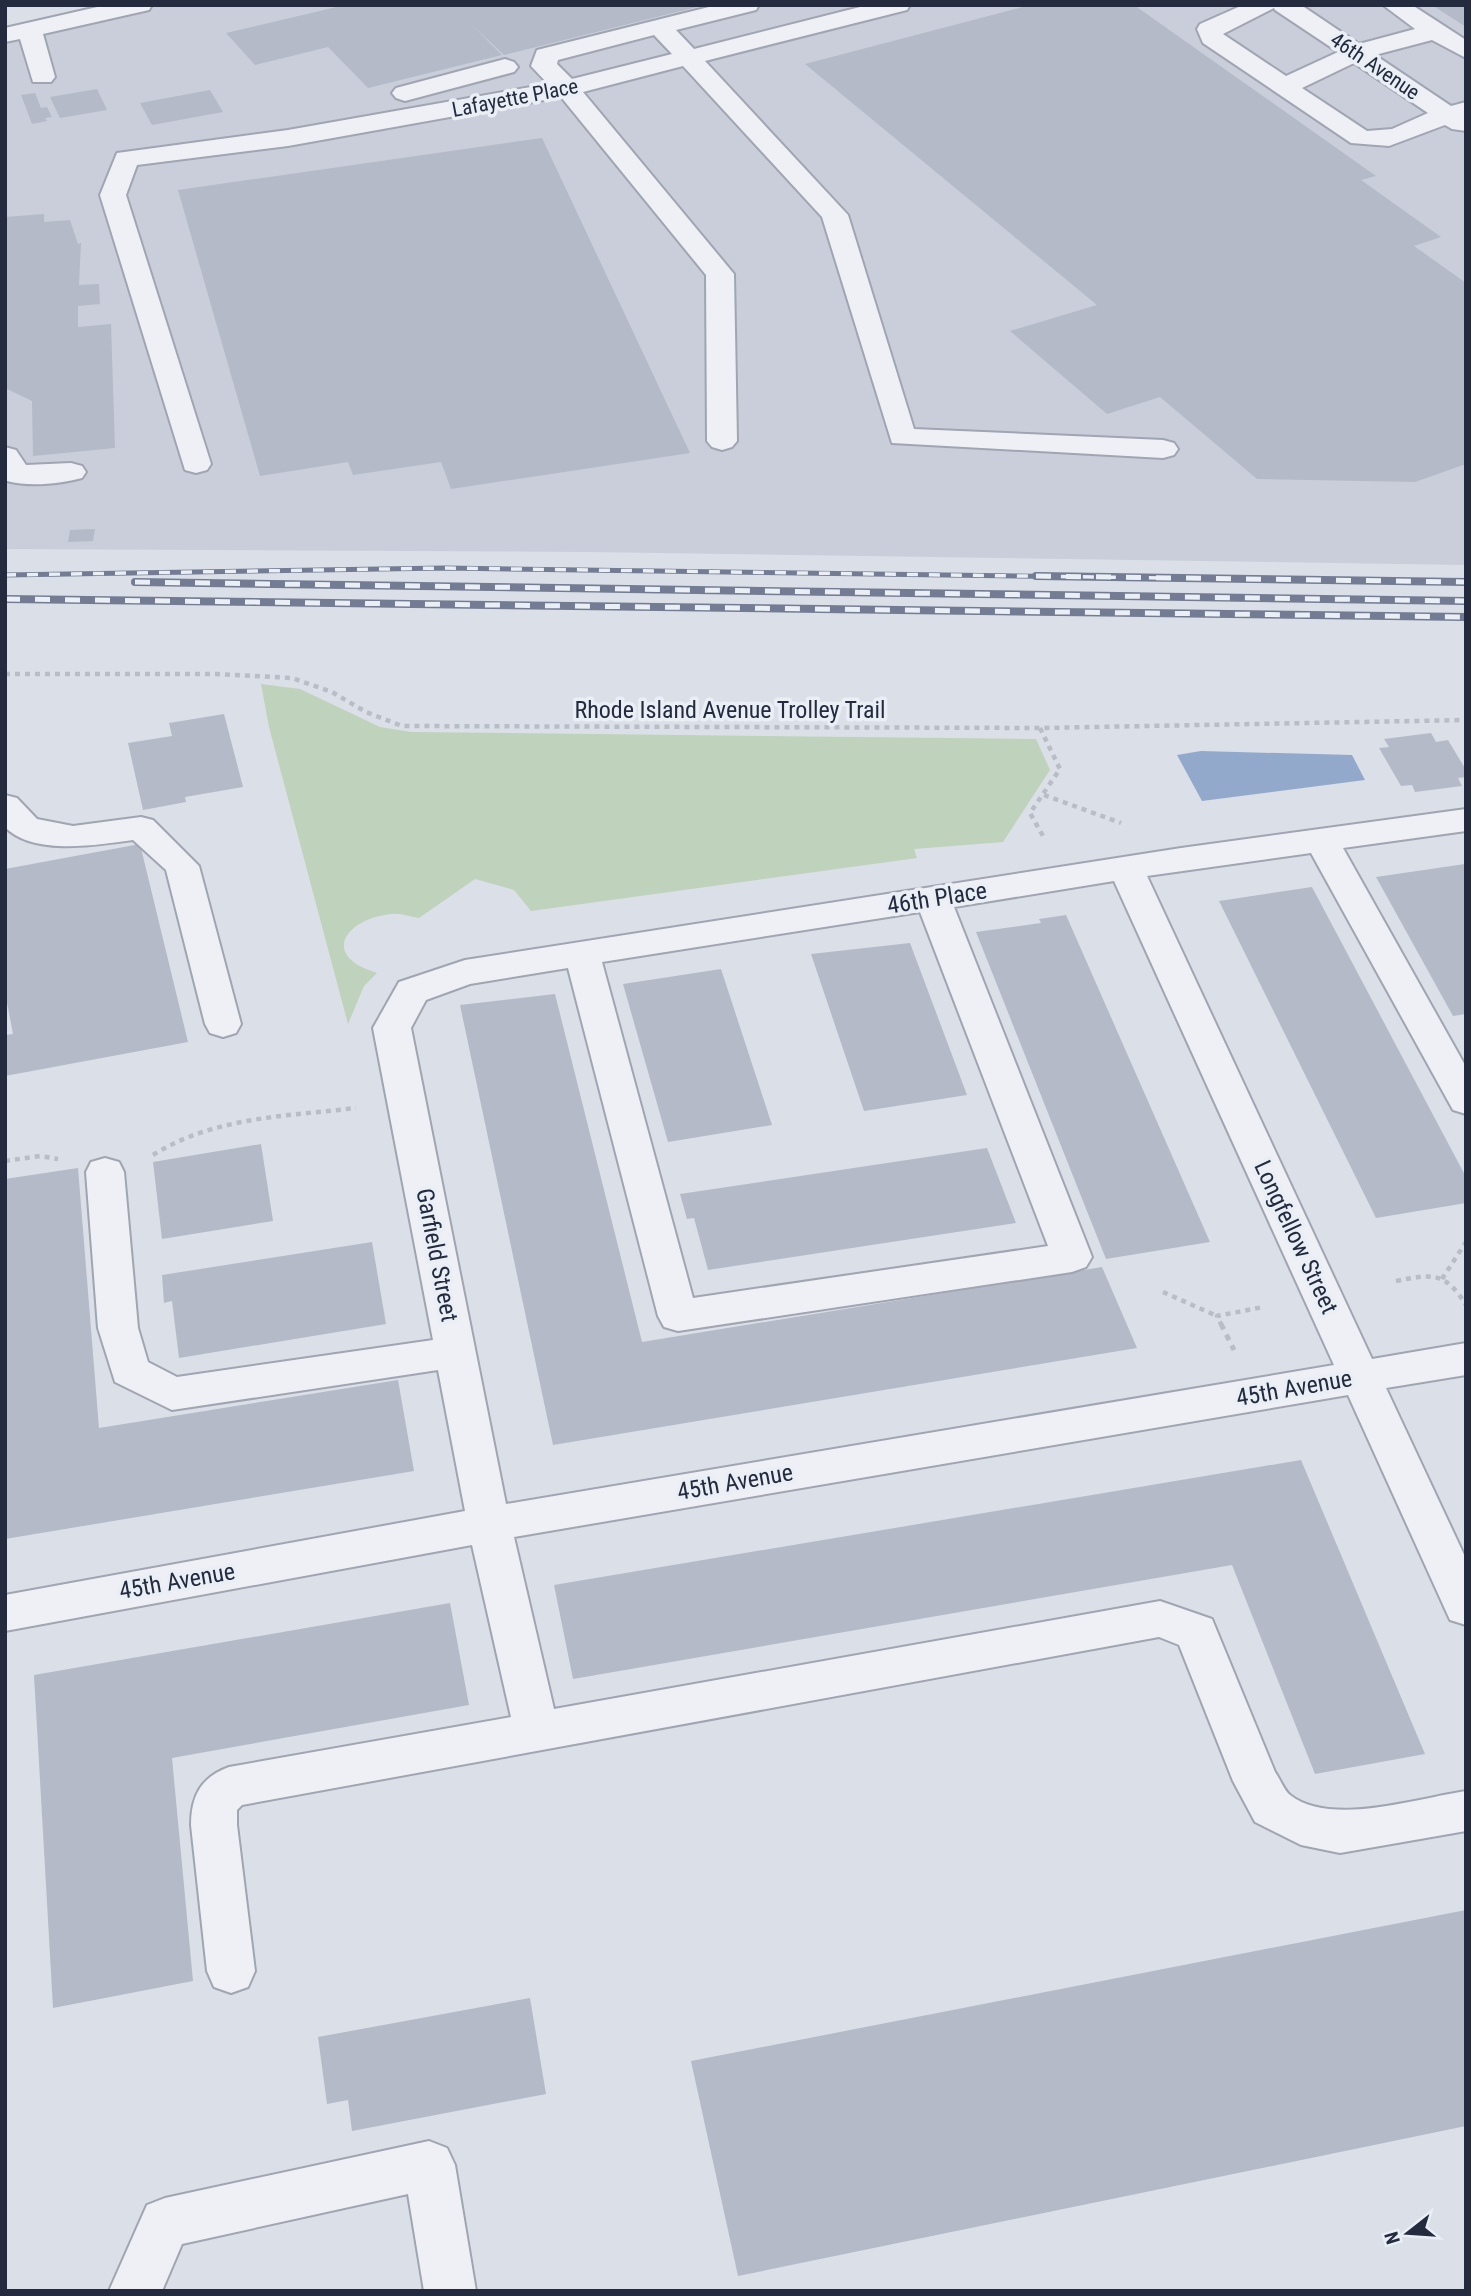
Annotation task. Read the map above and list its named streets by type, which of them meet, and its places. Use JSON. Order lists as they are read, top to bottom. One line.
{"streets":{"street":["46th Avenue","Lafayette Place","46th Place","Longfellow Street","Garfield Street","45th Avenue"],"path":["Rhode Island Avenue Trolley Trail"]},"crossings":[["46th Place","Longfellow Street"],["46th Place","Garfield Street"],["Longfellow Street","45th Avenue"],["Garfield Street","45th Avenue"]],"north":"left"}
